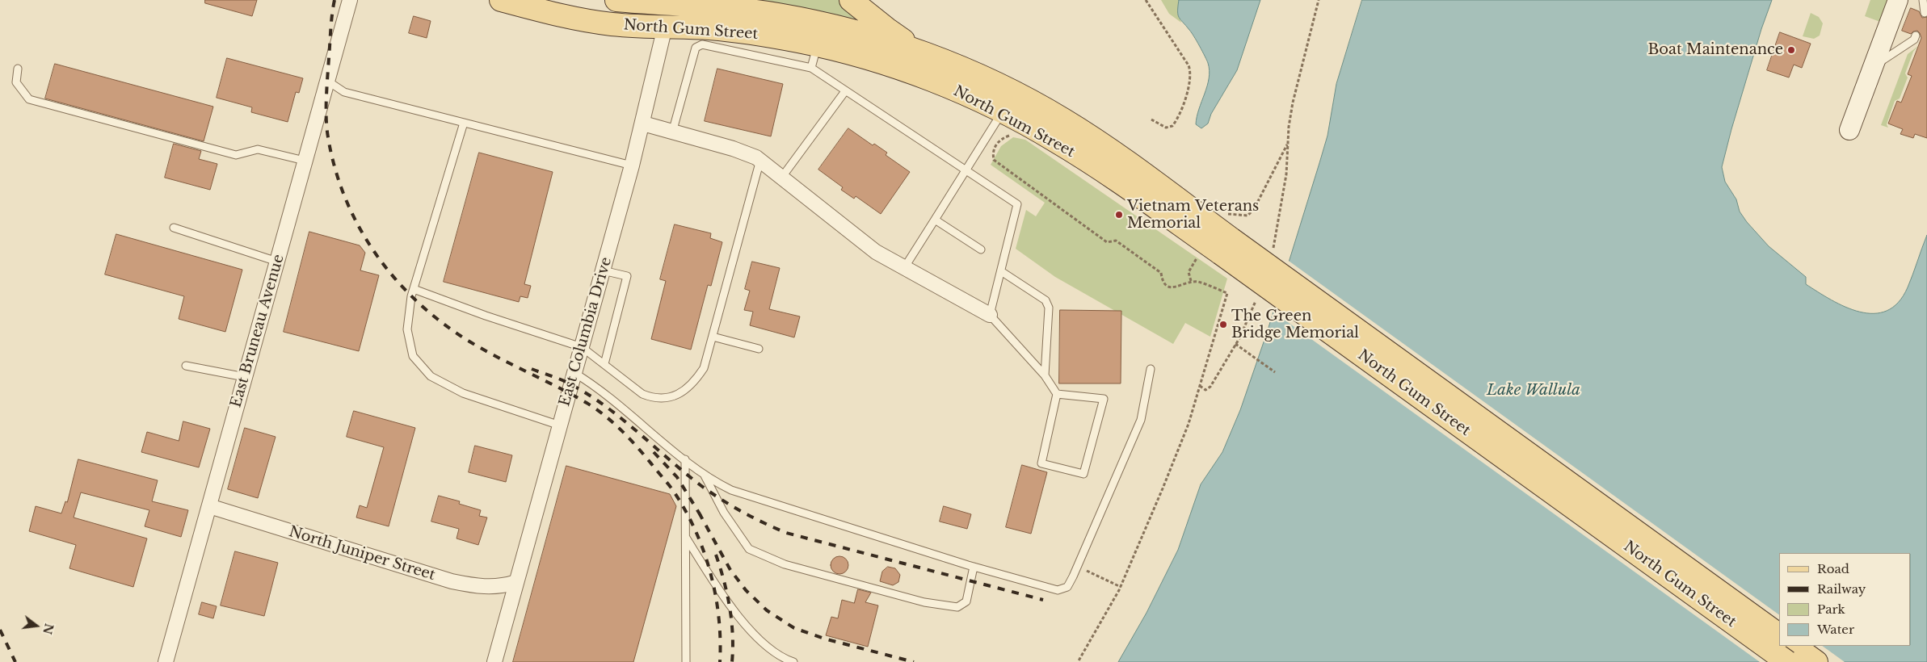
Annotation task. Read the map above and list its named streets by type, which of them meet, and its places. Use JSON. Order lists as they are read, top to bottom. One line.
{"streets":{"main road":["North Gum Street","East Columbia Drive"],"street":["East Bruneau Avenue","North Juniper Street"]},"crossings":[["North Gum Street","East Columbia Drive"],["East Bruneau Avenue","North Juniper Street"],["East Columbia Drive","North Juniper Street"]],"water":["Lake Wallula"],"places":["Boat Maintenance","Vietnam Veterans Memorial","The Green Bridge Memorial"],"legend":["Road","Railway","Park","Water"],"north":"right"}
